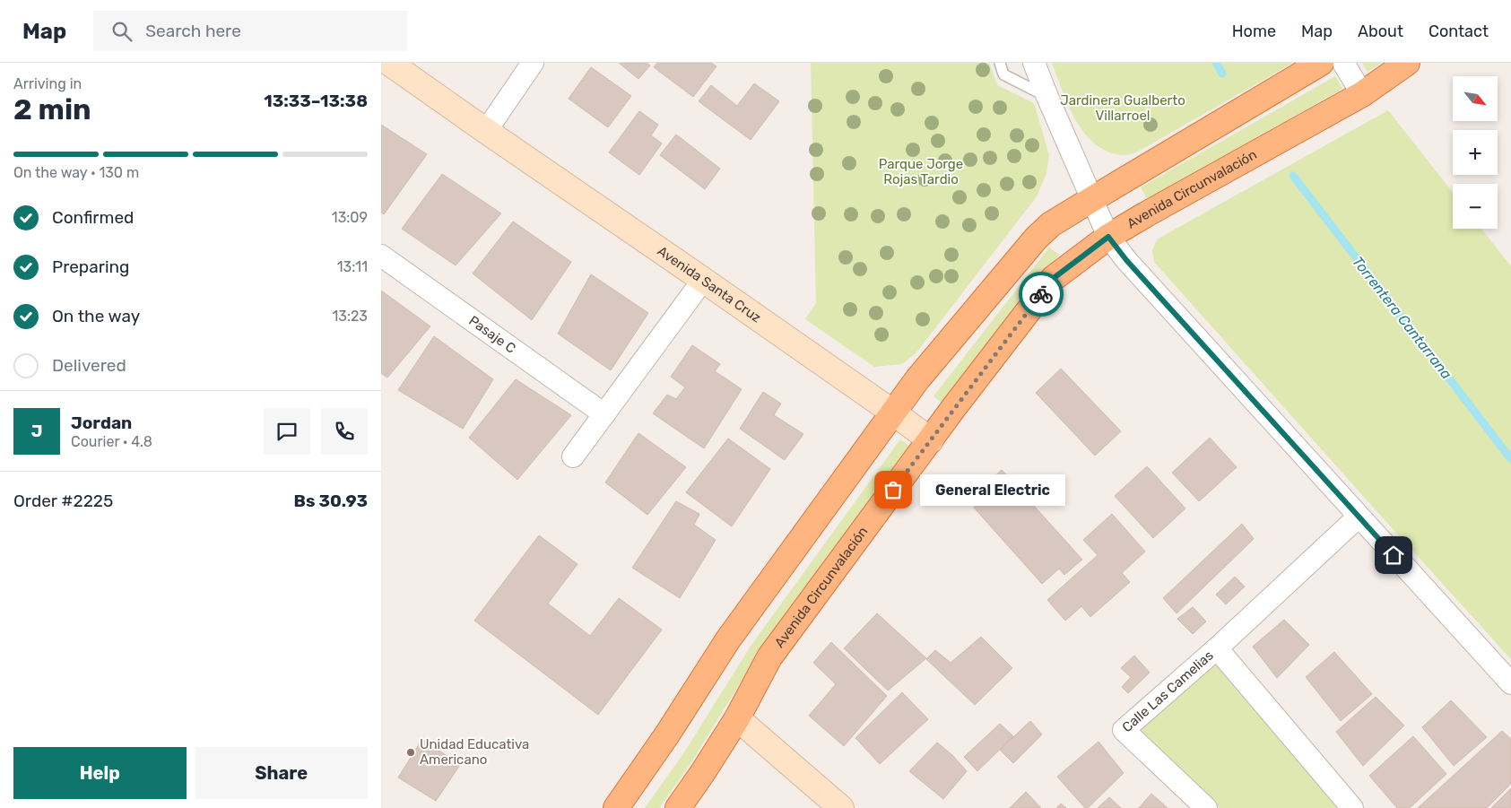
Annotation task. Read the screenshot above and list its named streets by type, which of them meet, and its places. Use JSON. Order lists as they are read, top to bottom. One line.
{"streets":{"highway":["Avenida Circunvalación"],"main road":["Avenida Santa Cruz"],"street":["Pasaje C","Calle Las Camelias"]},"crossings":[["Avenida Circunvalación","Avenida Santa Cruz"]],"water":["Torrentera Cantarrana"],"parks":["Jardinera Gualberto Villarroel","Parque Jorge Rojas Tardio"],"places":["General Electric","Unidad Educativa Americano"],"north":"bottom right","page":{"header":"Map","search":"Search here","nav":["Home","Map","About","Contact"],"heading":["2 min","Arriving in","13:33–13:38"],"panel":["Jordan","Courier · 4.8","Order #2225","Bs 30.93"],"map_buttons":["+","−"],"bar":"On the way · 130 m","list":[["Confirmed","13:09"],["Preparing","13:11"],["On the way","13:23"],"Delivered"],"round":"J","bubble":"General Electric","buttons":["Help","Share"]}}
